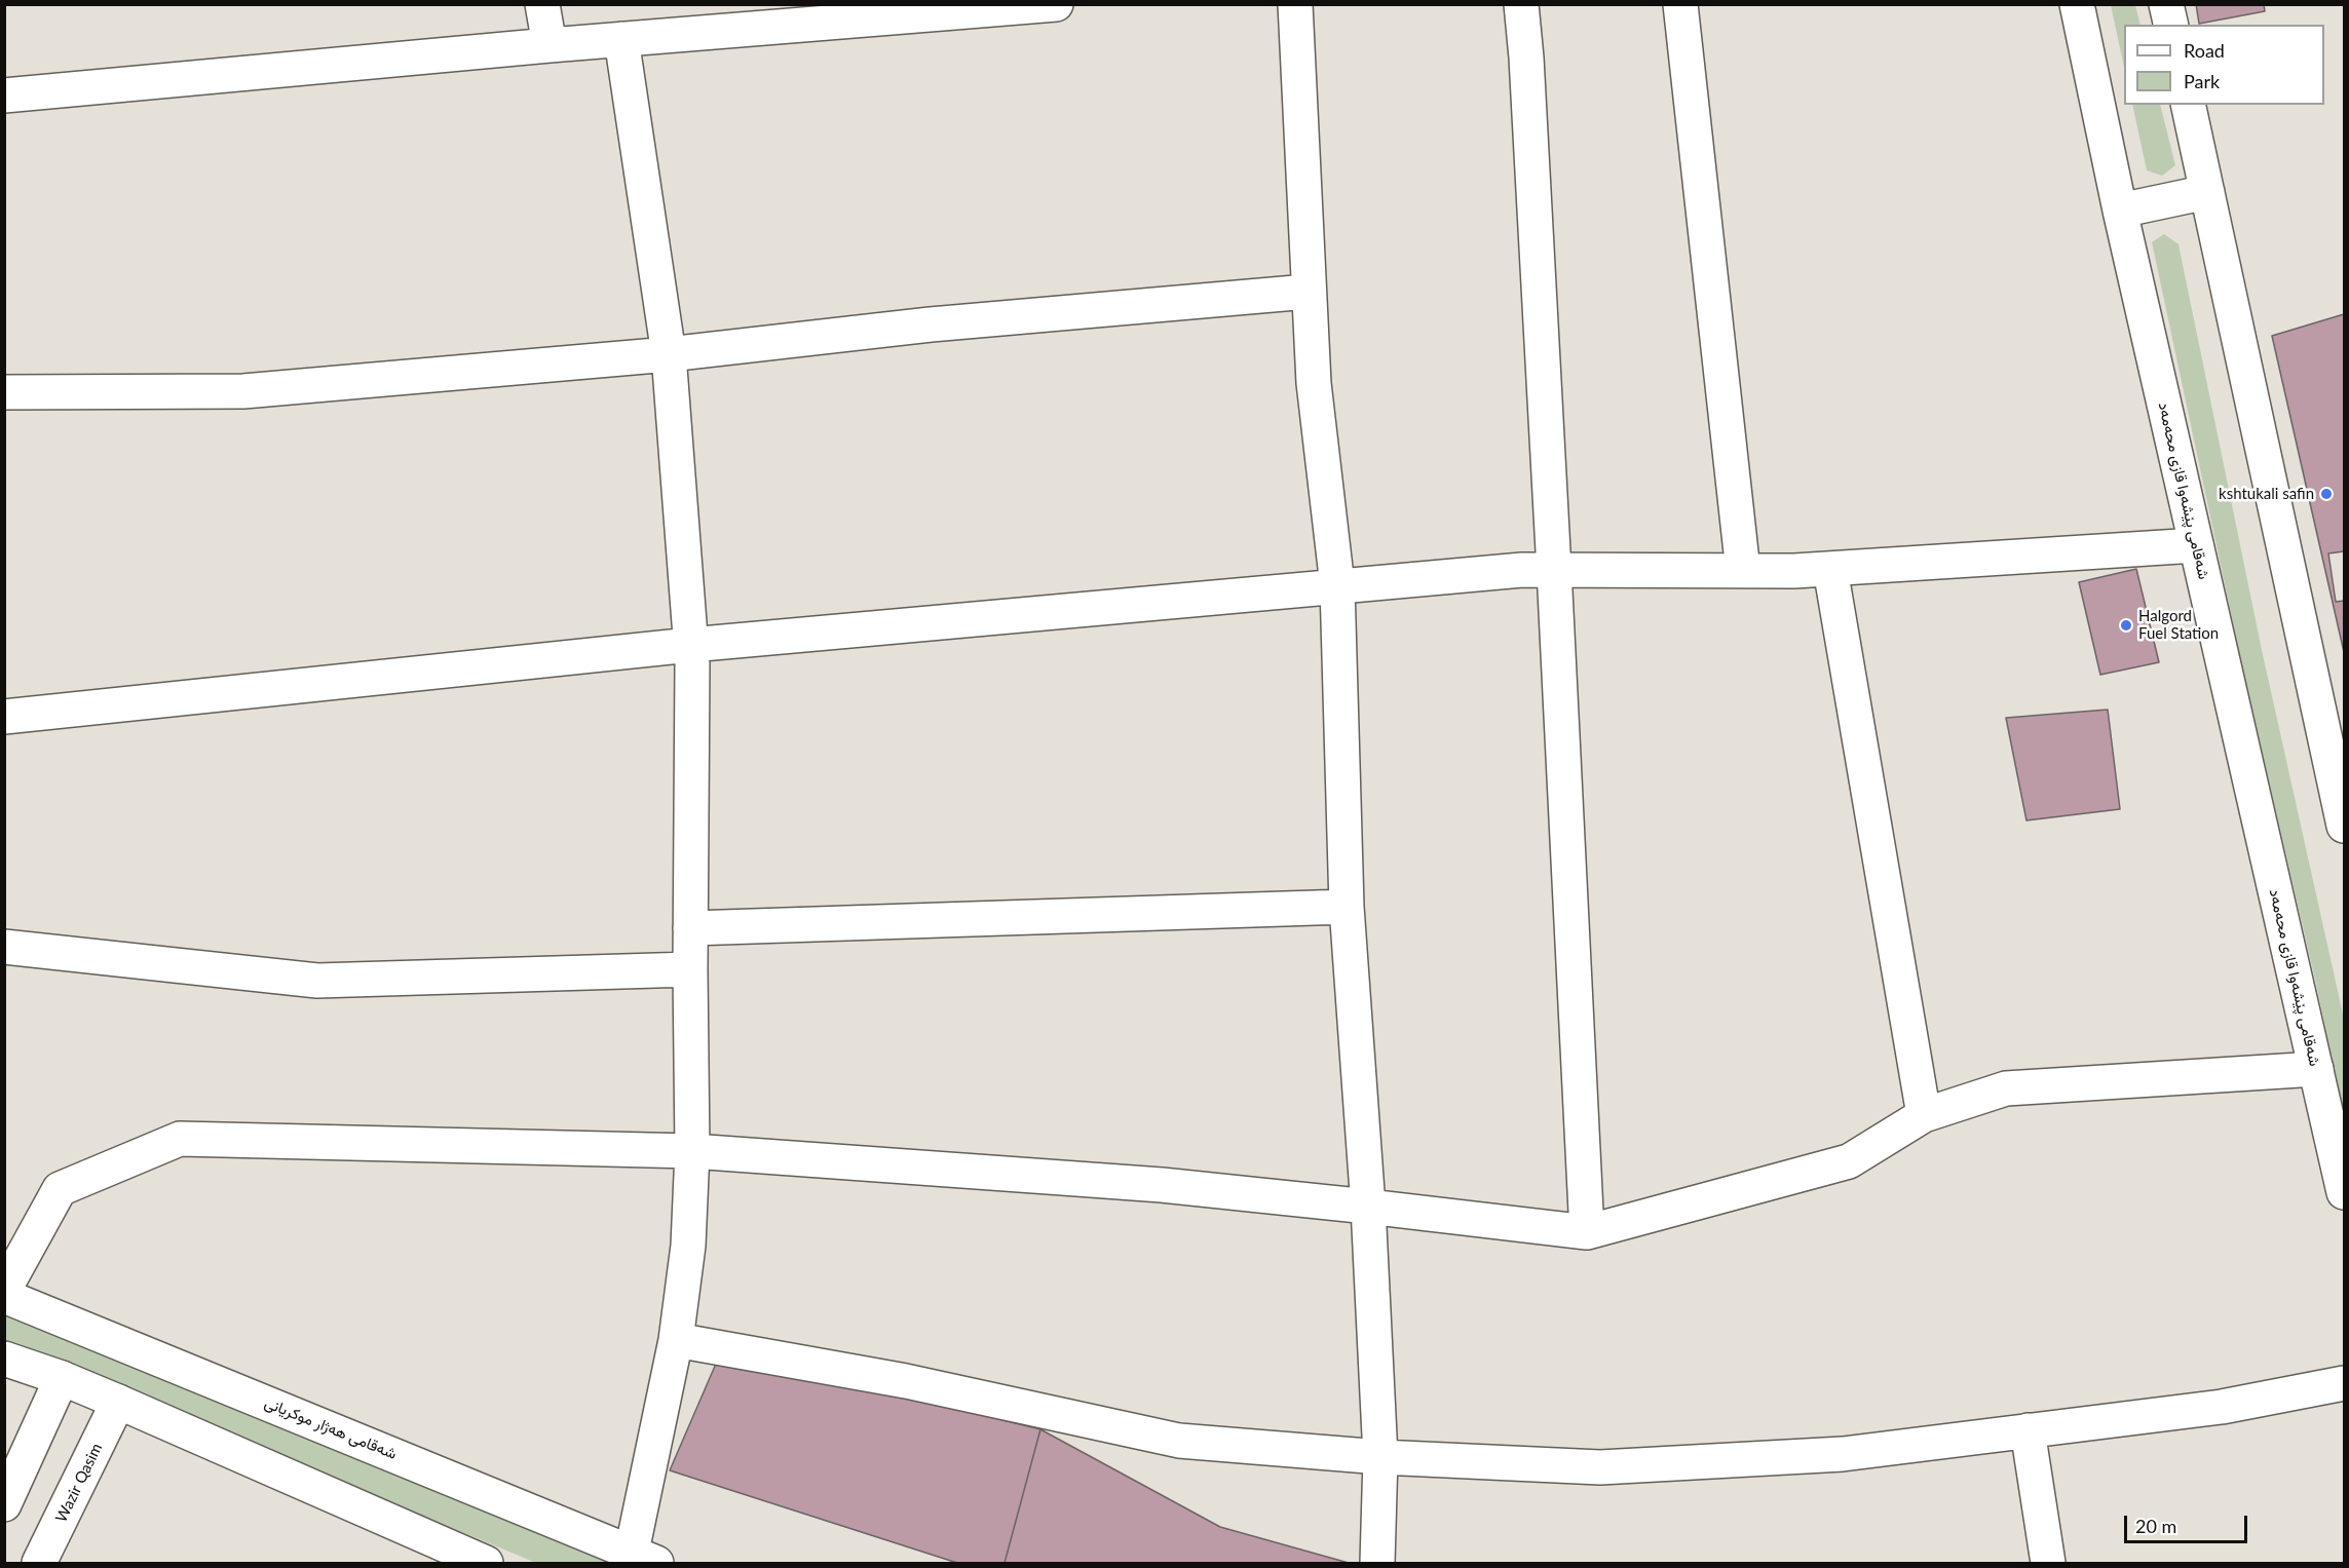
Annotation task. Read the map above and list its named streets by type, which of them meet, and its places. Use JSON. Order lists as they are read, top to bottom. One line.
{"streets":{"main road":["شەقامی پێشەوا قازی محەمەد","شەقامی ھەژار موکریانی","Wazir Qasim"]},"places":["kshtukali safin","Halgord Fuel Station"],"legend":["Road","Park"],"scale_bar":"20 m"}
